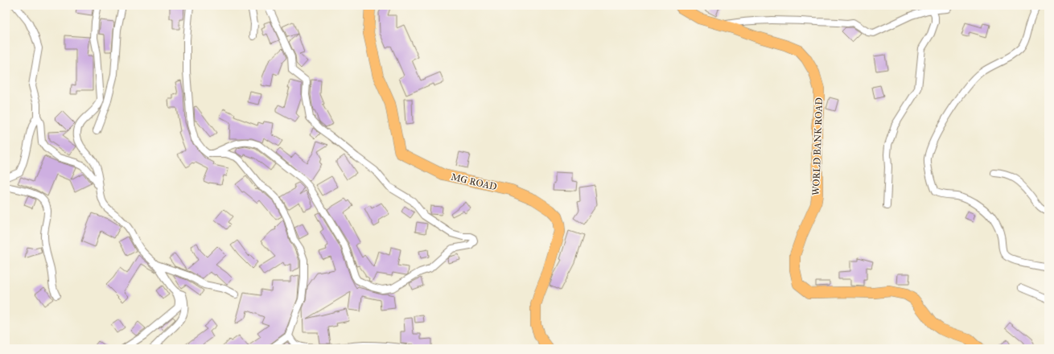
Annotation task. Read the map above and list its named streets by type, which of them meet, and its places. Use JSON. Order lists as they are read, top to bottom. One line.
{"streets":{"main road":["WORLD BANK ROAD","MG ROAD"]}}
